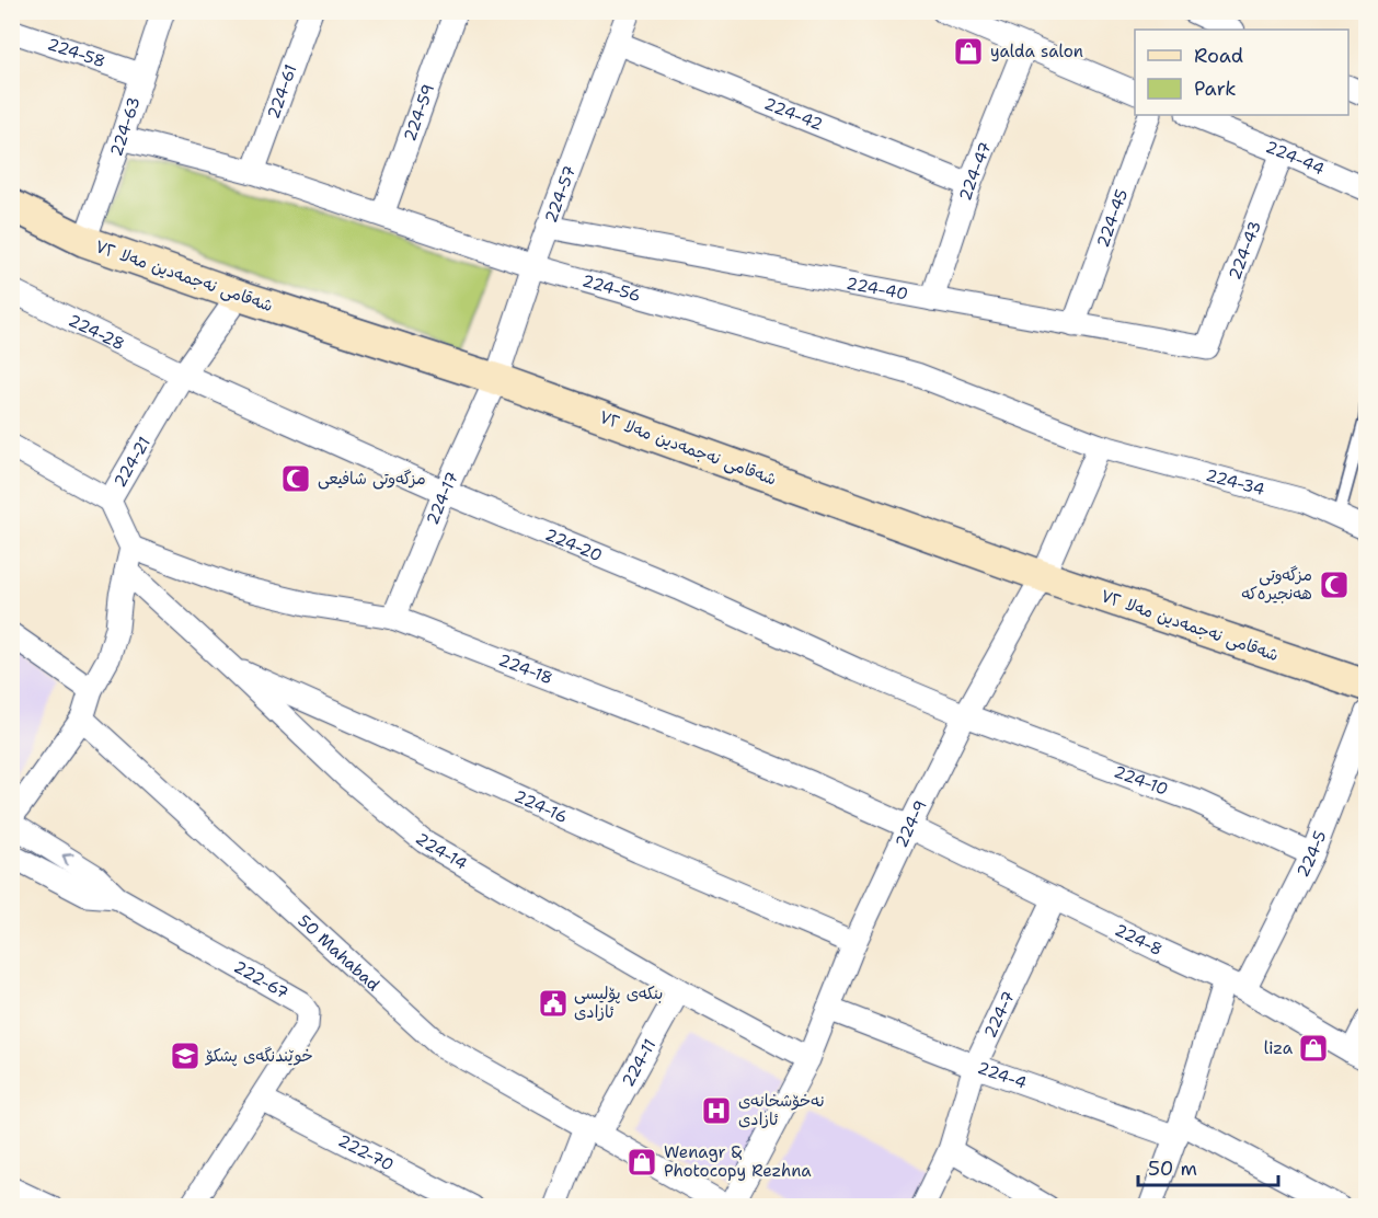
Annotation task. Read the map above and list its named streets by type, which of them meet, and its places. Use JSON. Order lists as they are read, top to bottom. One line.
{"streets":{"main road":["شەقامی نەجمەدین مەلا ٧٢"],"street":["224-58","224-61","224-59","224-42","224-63","224-44","224-47","224-57","224-45","224-43","224-56","224-40","224-28","224-21","224-34","224-17","224-20","224-18","224-10","224-16","224-9","224-14","224-5","224-8","50 Mahabad","222-67","224-7","224-11","224-4","222-70"]},"crossings":[["224-58","224-63"],["224-61","224-56"],["224-59","224-56"],["224-42","224-47"],["224-42","224-57"],["224-63","شەقامی نەجمەدین مەلا ٧٢"],["224-63","224-56"],["224-44","224-43"],["224-47","224-40"],["224-57","شەقامی نەجمەدین مەلا ٧٢"],["224-57","224-56"],["224-57","224-40"],["224-57","224-17"],["224-45","224-40"],["224-43","224-40"],["شەقامی نەجمەدین مەلا ٧٢","224-21"],["شەقامی نەجمەدین مەلا ٧٢","224-17"],["شەقامی نەجمەدین مەلا ٧٢","224-9"],["224-56","224-34"],["224-56","224-9"],["224-28","224-21"],["224-28","224-20"],["224-21","224-20"],["224-21","224-18"],["224-34","224-9"],["224-17","224-20"],["224-17","224-18"],["224-20","224-10"],["224-20","224-9"],["224-18","224-9"],["224-18","224-8"],["224-10","224-9"],["224-10","224-5"],["224-16","224-9"],["224-16","224-14"],["224-9","224-14"],["224-9","224-8"],["224-9","50 Mahabad"],["224-9","224-4"],["224-14","224-11"],["224-5","224-8"],["224-5","224-4"],["224-8","224-7"],["50 Mahabad","224-11"],["222-67","222-70"],["224-7","224-4"]],"places":{"shop":["yalda salon","liza","Wenagr & Photocopy Rezhna"],"mosque":["مزگەوتی شافیعی","مزگەوتی ھەنجیرەکە"],"public building":["بنکەی پۆلیسی ئازادی"],"school or university":["خوێندنگەی پشکۆ"],"hospital":["نەخۆشخانەی ئازادی"]},"legend":["Road","Park"],"scale_bar":"50 m"}
